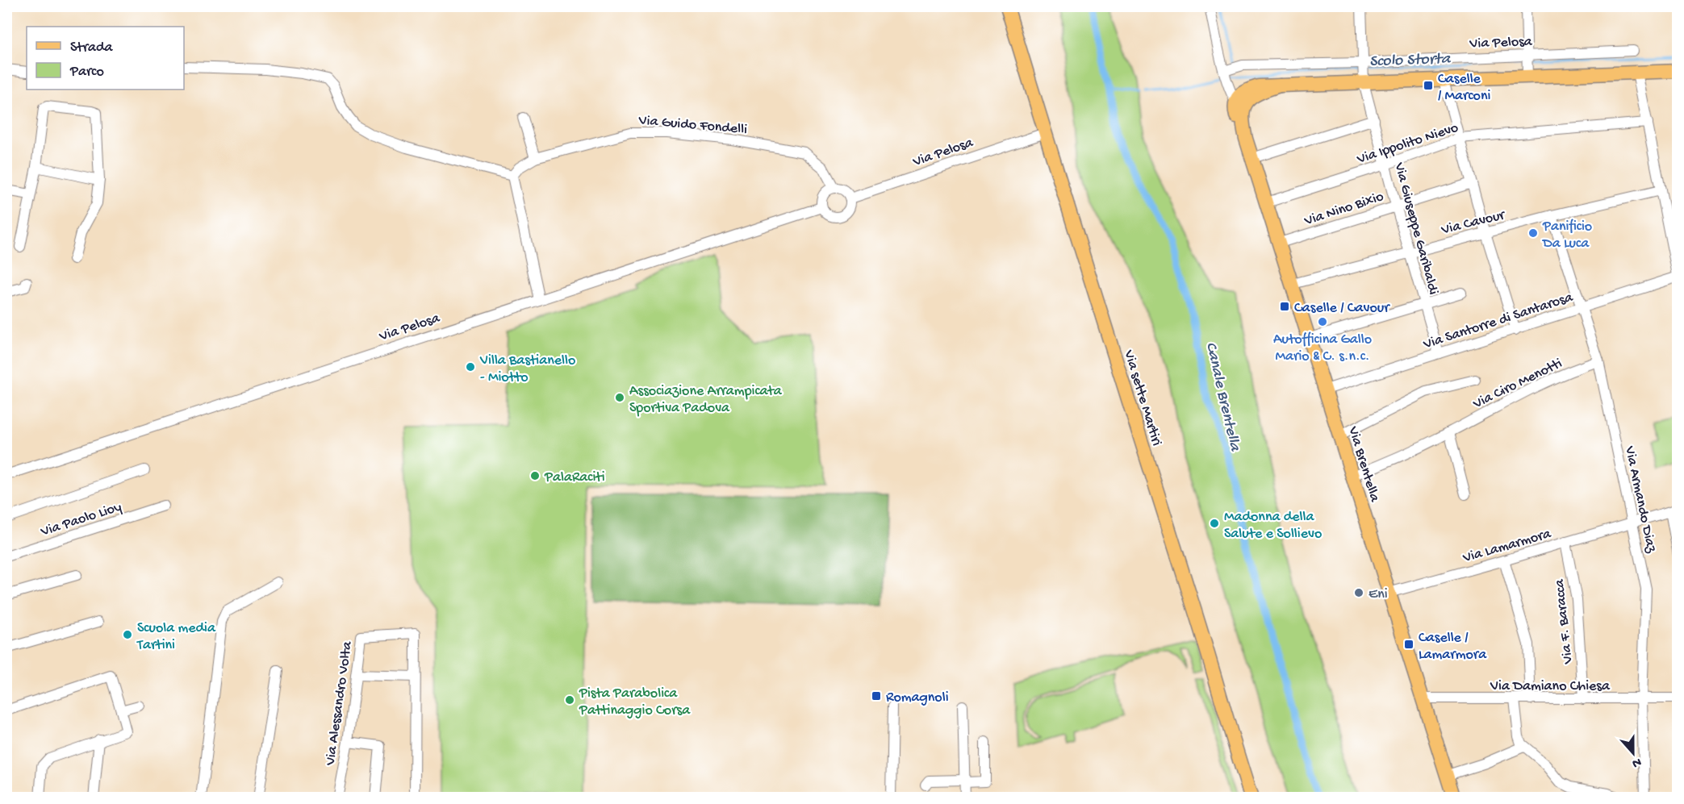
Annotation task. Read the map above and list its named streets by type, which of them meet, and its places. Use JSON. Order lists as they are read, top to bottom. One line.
{"streets":{"main road":["Via sette Martiri","Via Brentella"],"street":["Via Pelosa","Via Guido Fondelli","Via Ippolito Nievo","Via Nino Bixio","Via Cavour","Via Giuseppe Garibaldi","Via Santorre di Santarosa","Via Ciro Menotti","Via Armando Diaz","Via Paolo Lioy","Via Lamarmora","Via F. Baracca","Via Damiano Chiesa","Via Alessandro Volta"]},"crossings":[["Via Pelosa","Via Guido Fondelli"],["Via Pelosa","Via Giuseppe Garibaldi"],["Via Pelosa","Via sette Martiri"],["Via Ippolito Nievo","Via Giuseppe Garibaldi"],["Via Ippolito Nievo","Via Brentella"],["Via Nino Bixio","Via Giuseppe Garibaldi"],["Via Nino Bixio","Via Brentella"],["Via Cavour","Via Giuseppe Garibaldi"],["Via Cavour","Via Brentella"],["Via Cavour","Via Armando Diaz"],["Via Giuseppe Garibaldi","Via Santorre di Santarosa"],["Via Santorre di Santarosa","Via Brentella"],["Via Santorre di Santarosa","Via Armando Diaz"],["Via Ciro Menotti","Via Brentella"],["Via Ciro Menotti","Via Armando Diaz"],["Via Brentella","Via Lamarmora"],["Via Brentella","Via Damiano Chiesa"],["Via Armando Diaz","Via Lamarmora"],["Via Armando Diaz","Via Damiano Chiesa"],["Via Lamarmora","Via F. Baracca"],["Via F. Baracca","Via Damiano Chiesa"]],"water":["Scolo Storta","Canale Brentella"],"places":{"transit":["Caselle / Marconi","Caselle / Cavour","Caselle / Lamarmora","Romagnoli"],"other":["Panificio Da Luca","Autofficina Gallo Mario & C. s.n.c.","Villa Bastianello - Miotto","Associazione Arrampicata Sportiva Padova","PalaRaciti","Madonna della Salute e Sollievo","Eni","Scuola media Tartini","Pista Parabolica Pattinaggio Corsa"]},"legend":["Strada","Parco"],"north":"bottom"}
